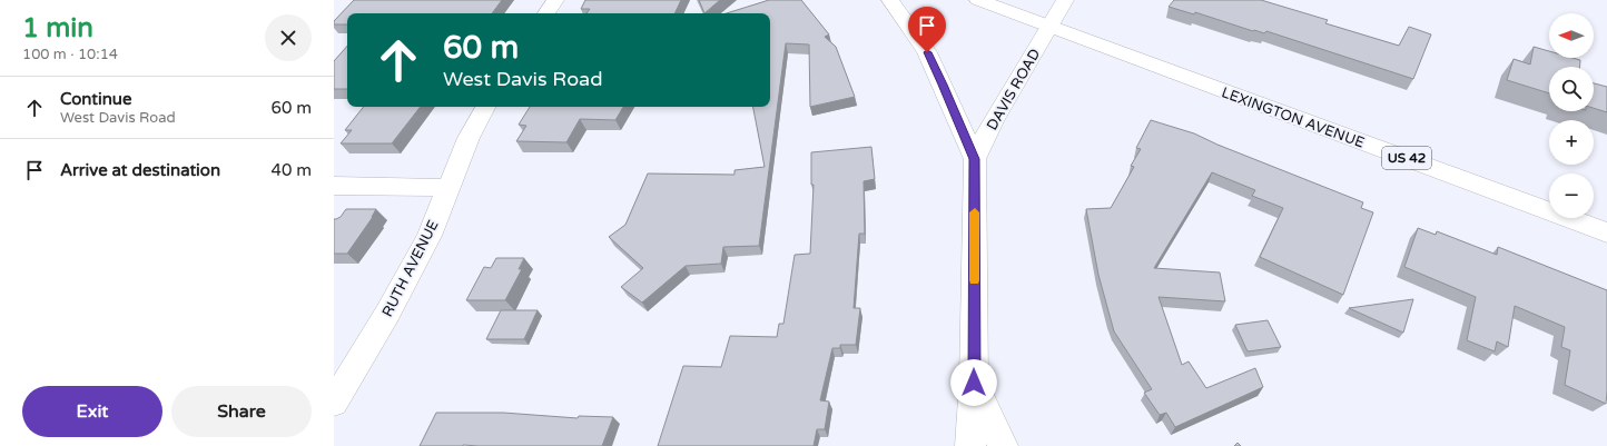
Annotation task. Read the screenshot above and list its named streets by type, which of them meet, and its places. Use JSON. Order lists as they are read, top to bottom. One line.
{"streets":{"street":["DAVIS ROAD","LEXINGTON AVENUE","US 42","RUTH AVENUE"]},"crossings":[["DAVIS ROAD","LEXINGTON AVENUE"]],"north":"left","page":{"heading":["1 min","100 m · 10:14"],"map_buttons":["+","−"],"turn":["60 m","West Davis Road"],"list":[{"name":"Continue","note":"West Davis Road","value":"60 m"},{"name":"Arrive at destination","value":"40 m"}],"buttons":["Exit","Share"]}}
